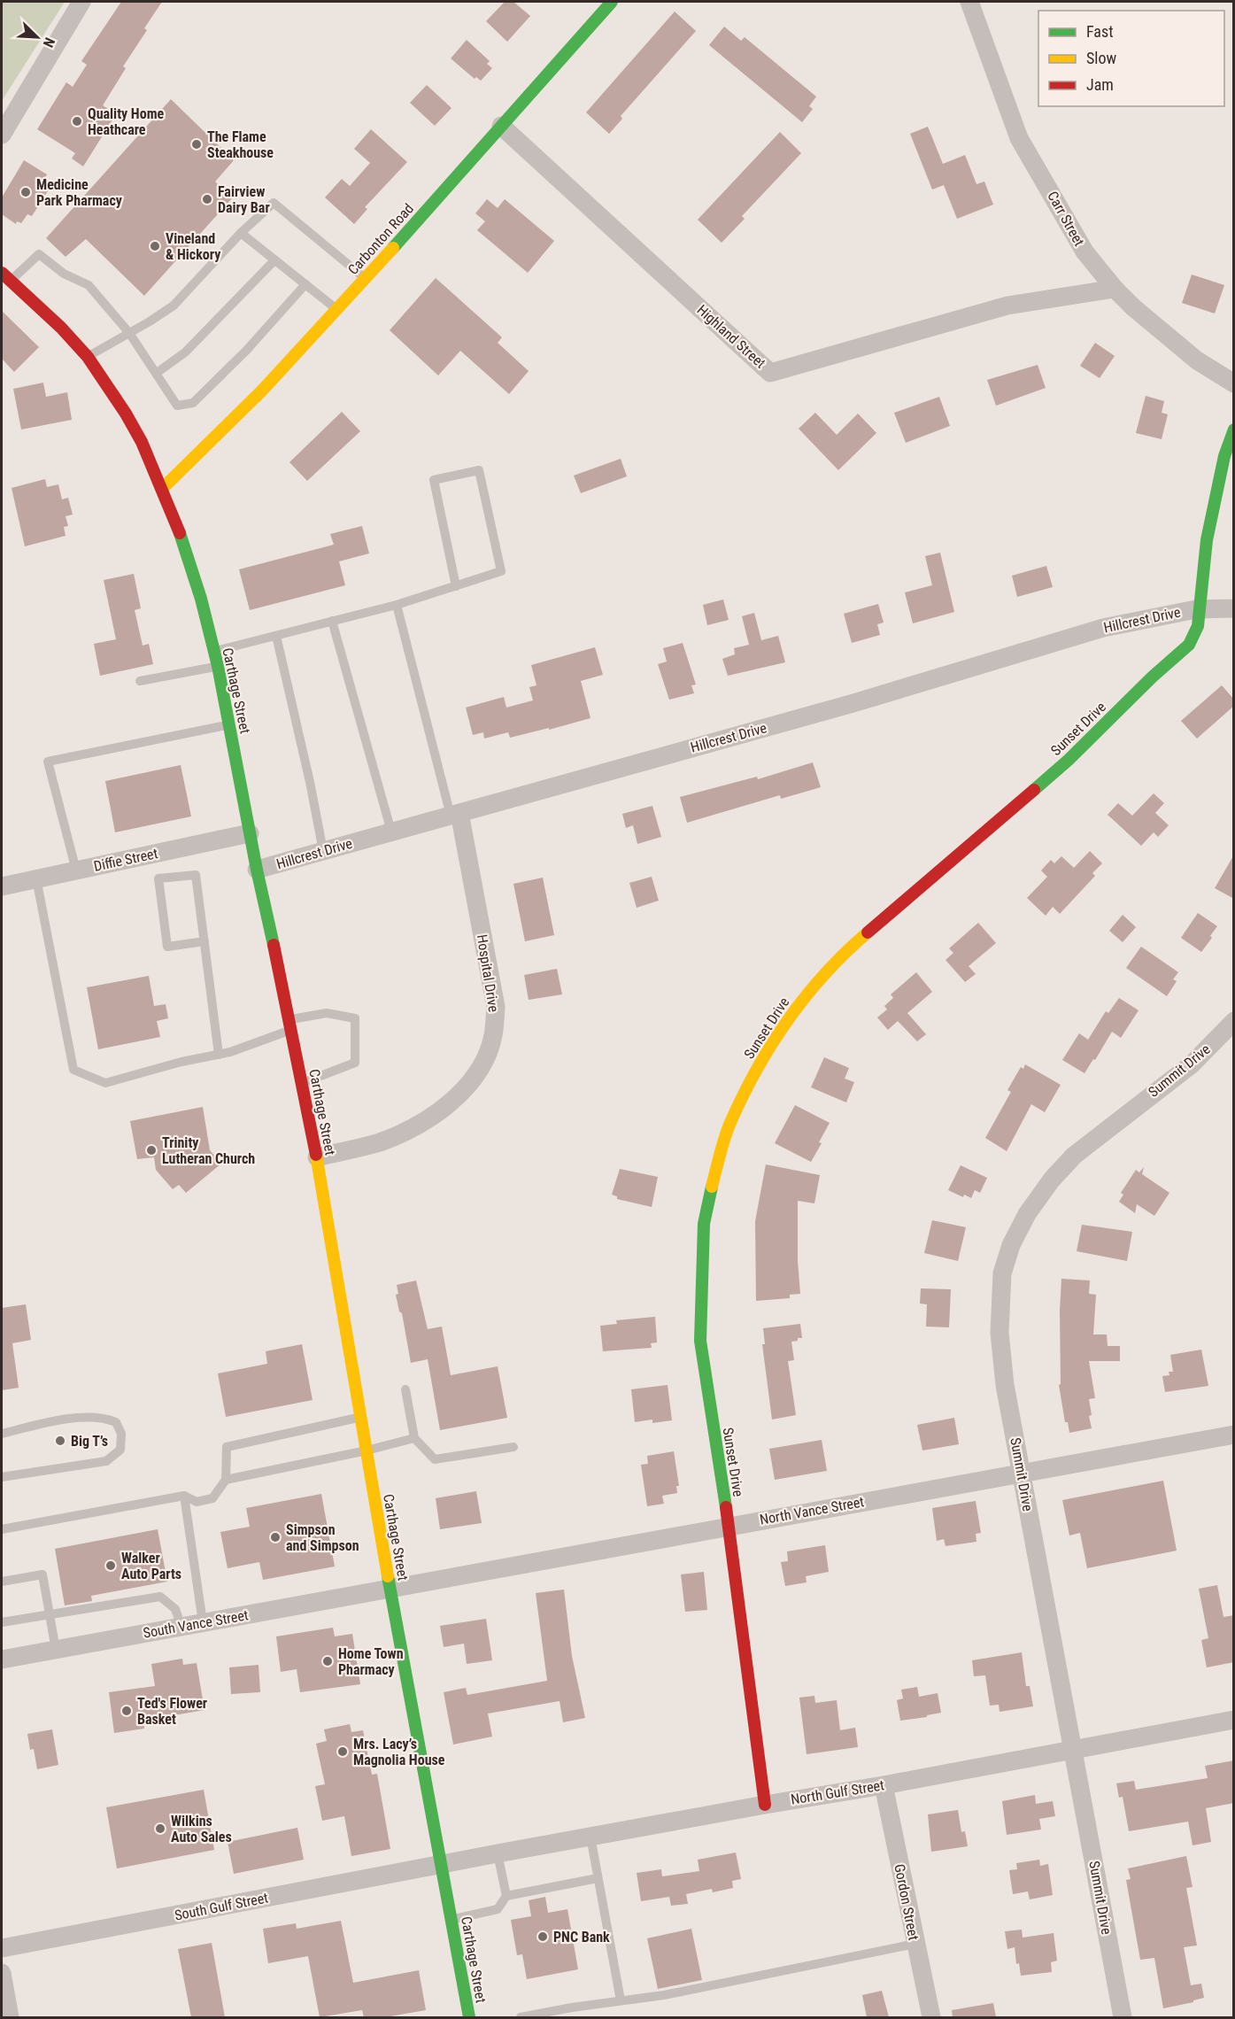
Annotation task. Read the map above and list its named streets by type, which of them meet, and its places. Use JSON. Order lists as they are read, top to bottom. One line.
{"streets":{"street":["Carr Street","Carbonton Road","Highland Street","Hillcrest Drive","Carthage Street","Sunset Drive","Diffie Street","Hospital Drive","Summit Drive","North Vance Street","South Vance Street","North Gulf Street","Gordon Street","South Gulf Street"]},"crossings":[["Carr Street","Highland Street"],["Carbonton Road","Highland Street"],["Carbonton Road","Carthage Street"],["Hillcrest Drive","Carthage Street"],["Hillcrest Drive","Sunset Drive"],["Hillcrest Drive","Hospital Drive"],["Carthage Street","Diffie Street"],["Carthage Street","Hospital Drive"],["Carthage Street","North Vance Street"],["Carthage Street","South Vance Street"],["Carthage Street","North Gulf Street"],["Carthage Street","South Gulf Street"],["Sunset Drive","North Vance Street"],["Sunset Drive","North Gulf Street"],["Summit Drive","North Vance Street"],["Summit Drive","North Gulf Street"],["North Vance Street","South Vance Street"],["North Gulf Street","Gordon Street"],["North Gulf Street","South Gulf Street"]],"places":["Quality Home Heathcare","The Flame Steakhouse","Medicine Park Pharmacy","Fairview Dairy Bar","Vineland & Hickory","Trinity Lutheran Church","Big T’s","Simpson and Simpson","Walker Auto Parts","Home Town Pharmacy","Ted's Flower Basket","Mrs. Lacy’s Magnolia House","Wilkins Auto Sales","PNC Bank"],"legend":["Fast","Slow","Jam"],"north":"bottom right"}
